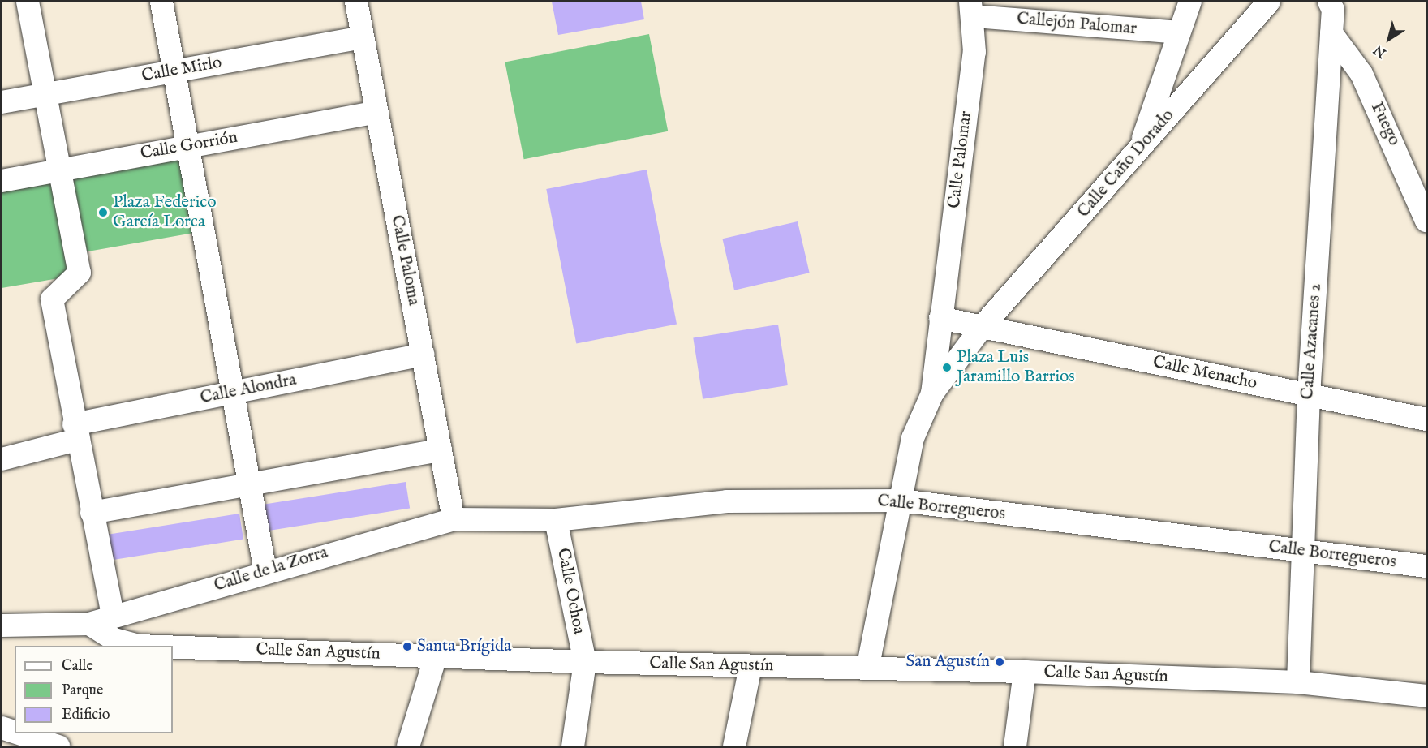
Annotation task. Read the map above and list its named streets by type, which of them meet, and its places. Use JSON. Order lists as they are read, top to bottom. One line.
{"streets":{"street":["Callejón Palomar","Calle Mirlo","Fuego","Calle Gorrión","Calle Palomar","Calle Caño Dorado","Calle Paloma","Calle Azacanes 2","Calle Menacho","Calle Alondra","Calle Borregueros","Calle de la Zorra","Calle Ochoa","Calle San Agustín"]},"crossings":[["Callejón Palomar","Calle Palomar"],["Calle Mirlo","Calle Paloma"],["Fuego","Calle Azacanes 2"],["Calle Gorrión","Calle Paloma"],["Calle Caño Dorado","Calle Menacho"],["Calle Paloma","Calle Alondra"],["Calle Paloma","Calle Borregueros"],["Calle Paloma","Calle de la Zorra"],["Calle Azacanes 2","Calle Menacho"],["Calle Azacanes 2","Calle Borregueros"],["Calle Azacanes 2","Calle San Agustín"],["Calle Borregueros","Calle de la Zorra"],["Calle Borregueros","Calle Ochoa"],["Calle de la Zorra","Calle San Agustín"],["Calle Ochoa","Calle San Agustín"]],"places":["Plaza Federico García Lorca","Plaza Luis Jaramillo Barrios","Santa Brígida","San Agustín"],"legend":["Calle","Parque","Edificio"],"north":"bottom left"}
